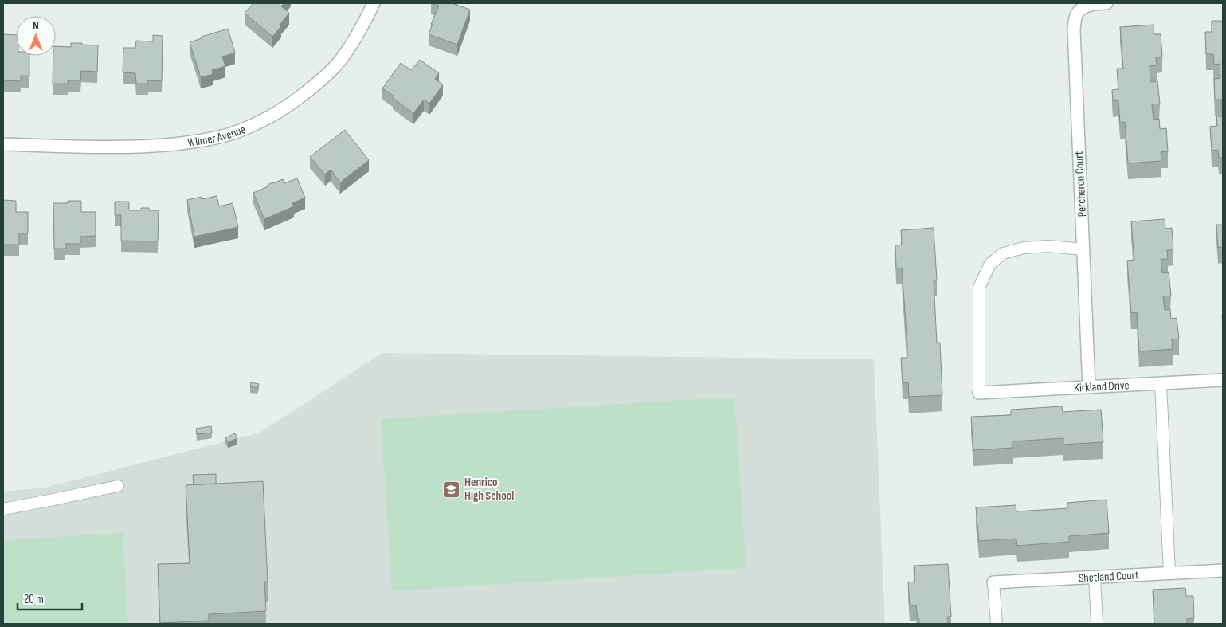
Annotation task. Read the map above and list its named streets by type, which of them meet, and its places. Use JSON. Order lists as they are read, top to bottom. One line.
{"streets":{"street":["Wilmer Avenue","Percheron Court","Kirkland Drive","Shetland Court"]},"crossings":[["Percheron Court","Kirkland Drive"]],"places":{"school or university":["Henrico High School"]},"scale_bar":"20 m","north":"top"}
